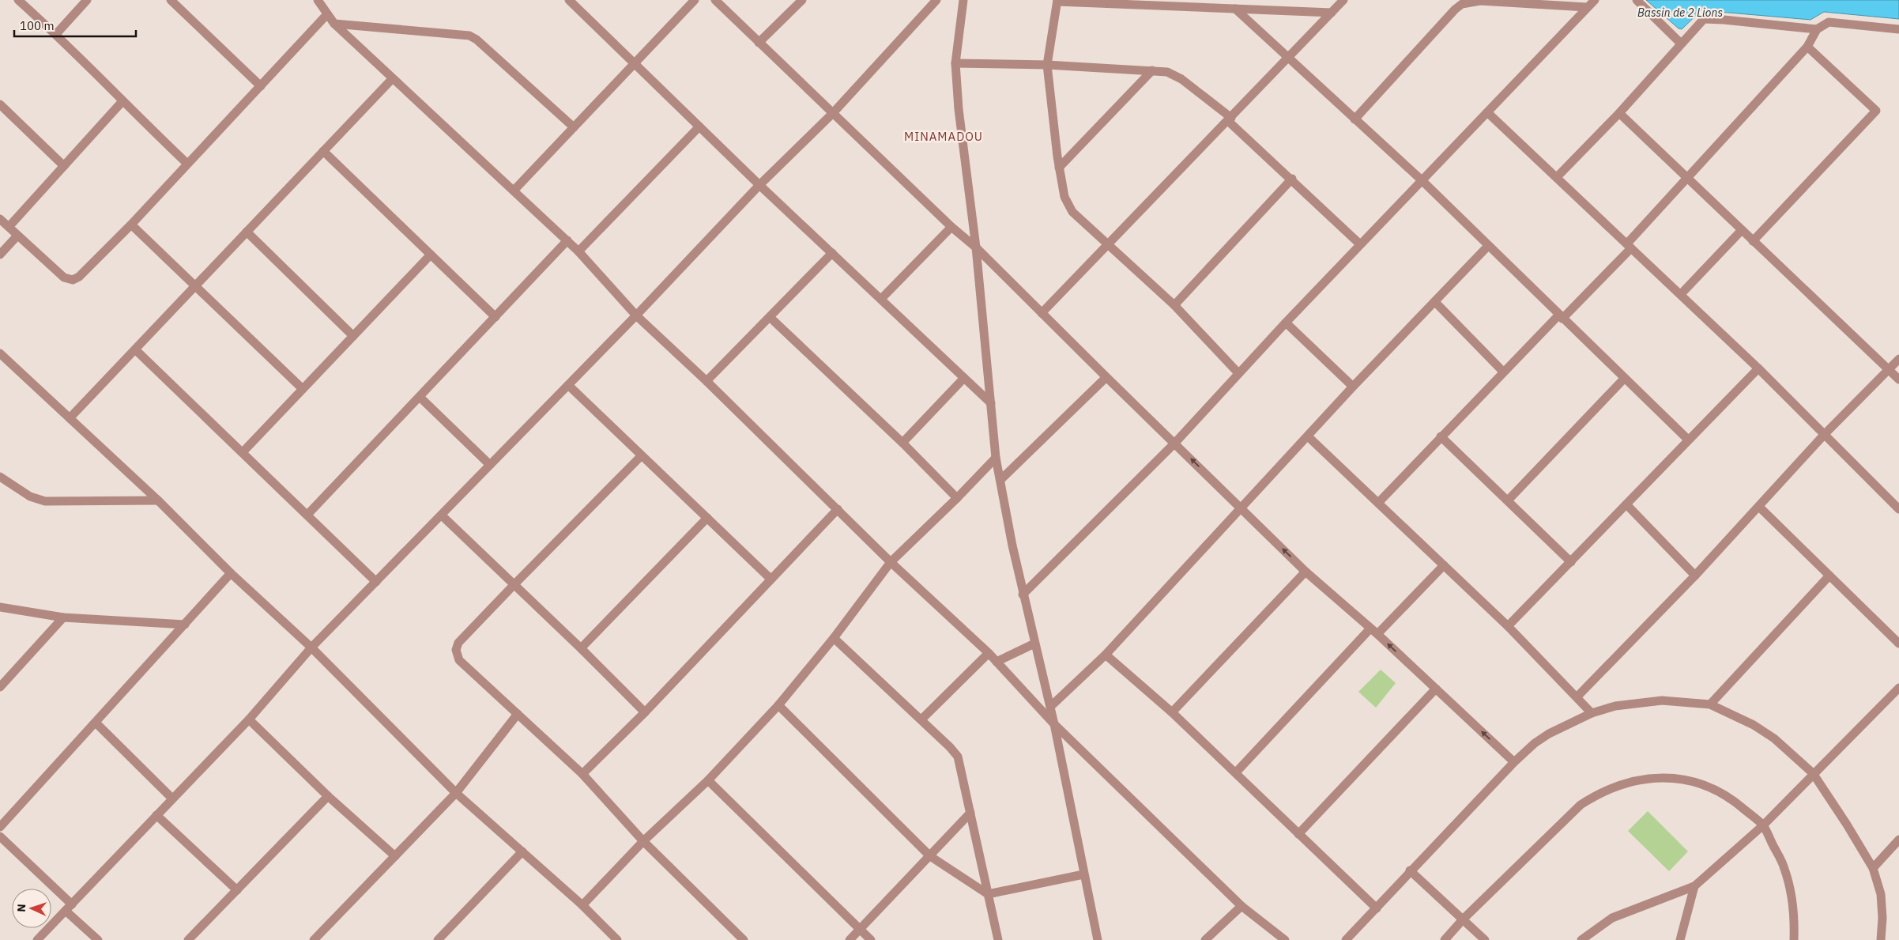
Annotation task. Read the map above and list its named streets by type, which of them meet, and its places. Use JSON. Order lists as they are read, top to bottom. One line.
{"districts":["MINAMADOU"],"water":["Bassin de 2 Lions"],"scale_bar":"100 m","north":"left"}
